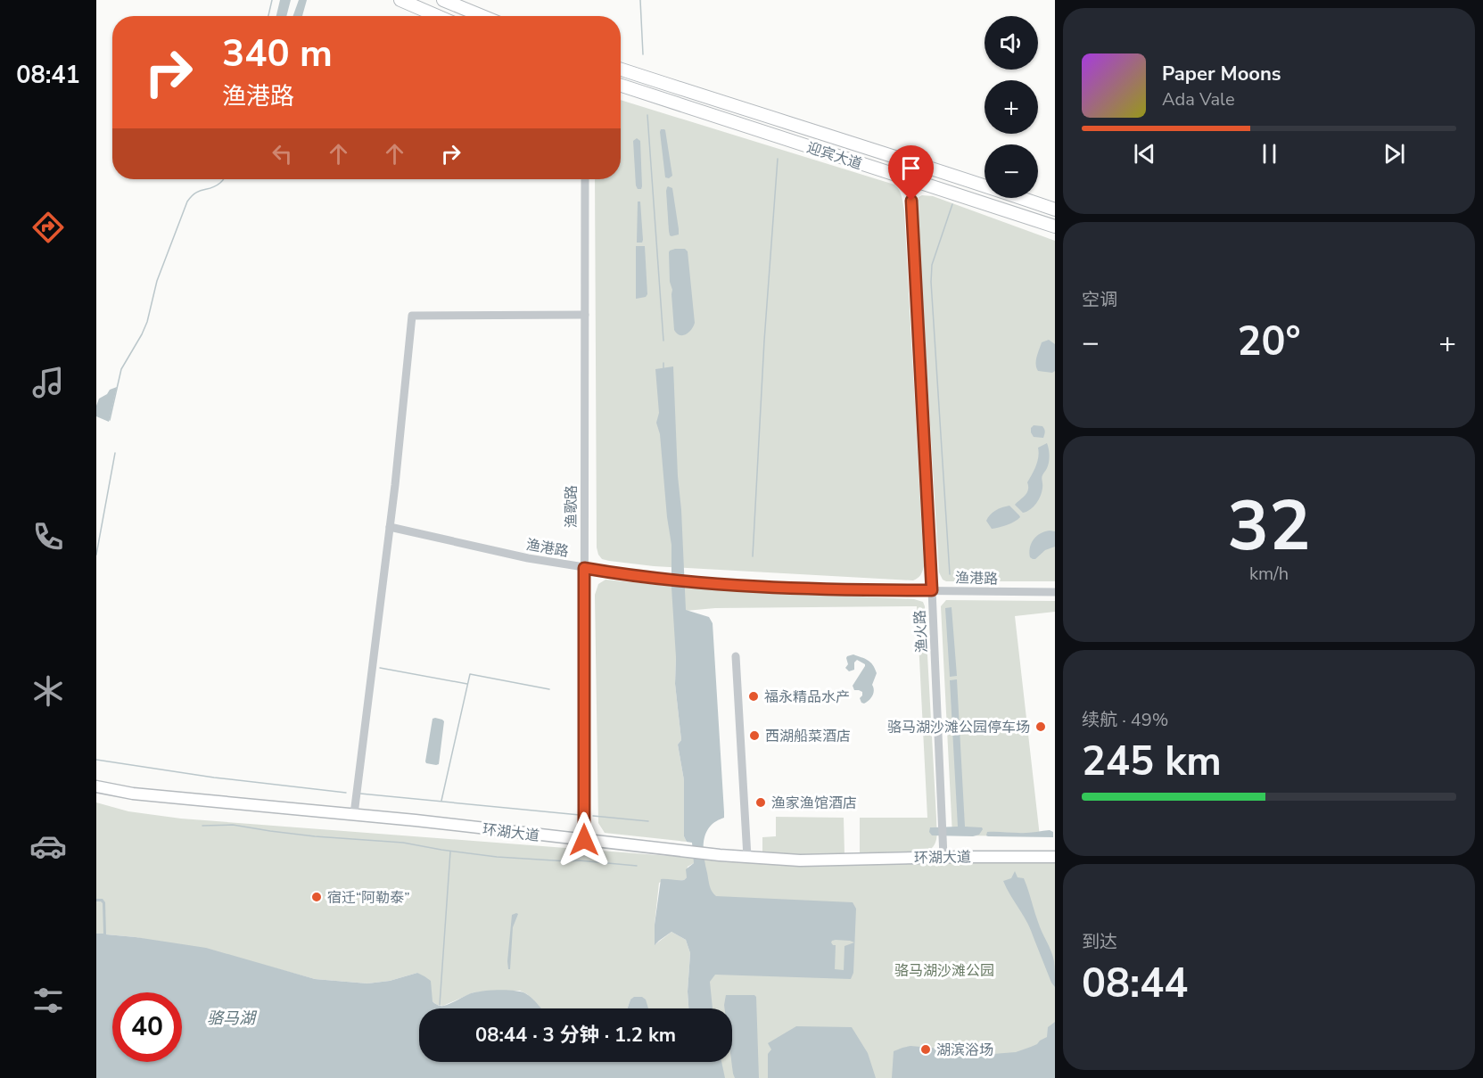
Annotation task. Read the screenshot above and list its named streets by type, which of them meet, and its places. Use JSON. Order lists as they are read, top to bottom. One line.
{"streets":{"highway":["迎宾大道"],"main road":["环湖大道"],"street":["渔歌路","渔港路","渔火路"]},"crossings":[["迎宾大道","渔火路"],["渔歌路","渔港路"],["渔歌路","环湖大道"],["渔港路","渔火路"],["渔火路","环湖大道"]],"water":["骆马湖"],"parks":["骆马湖沙滩公园"],"places":["福永精品水产","骆马湖沙滩公园停车场","西湖船菜酒店","渔家渔馆酒店","宿迁“阿勒泰”","湖滨浴场"],"page":{"tabs":"08:41","map_buttons":["+","−"],"turn":["340 m","渔港路"],"song":["Paper Moons","Ada Vale"],"tile":["空调",["32","km/h"],["续航 · 49%","245 km"],["到达","08:44"]],"heat":["−","20°","+"],"limit":"40","trip":"08:44 · 3 分钟 · 1.2 km"}}
